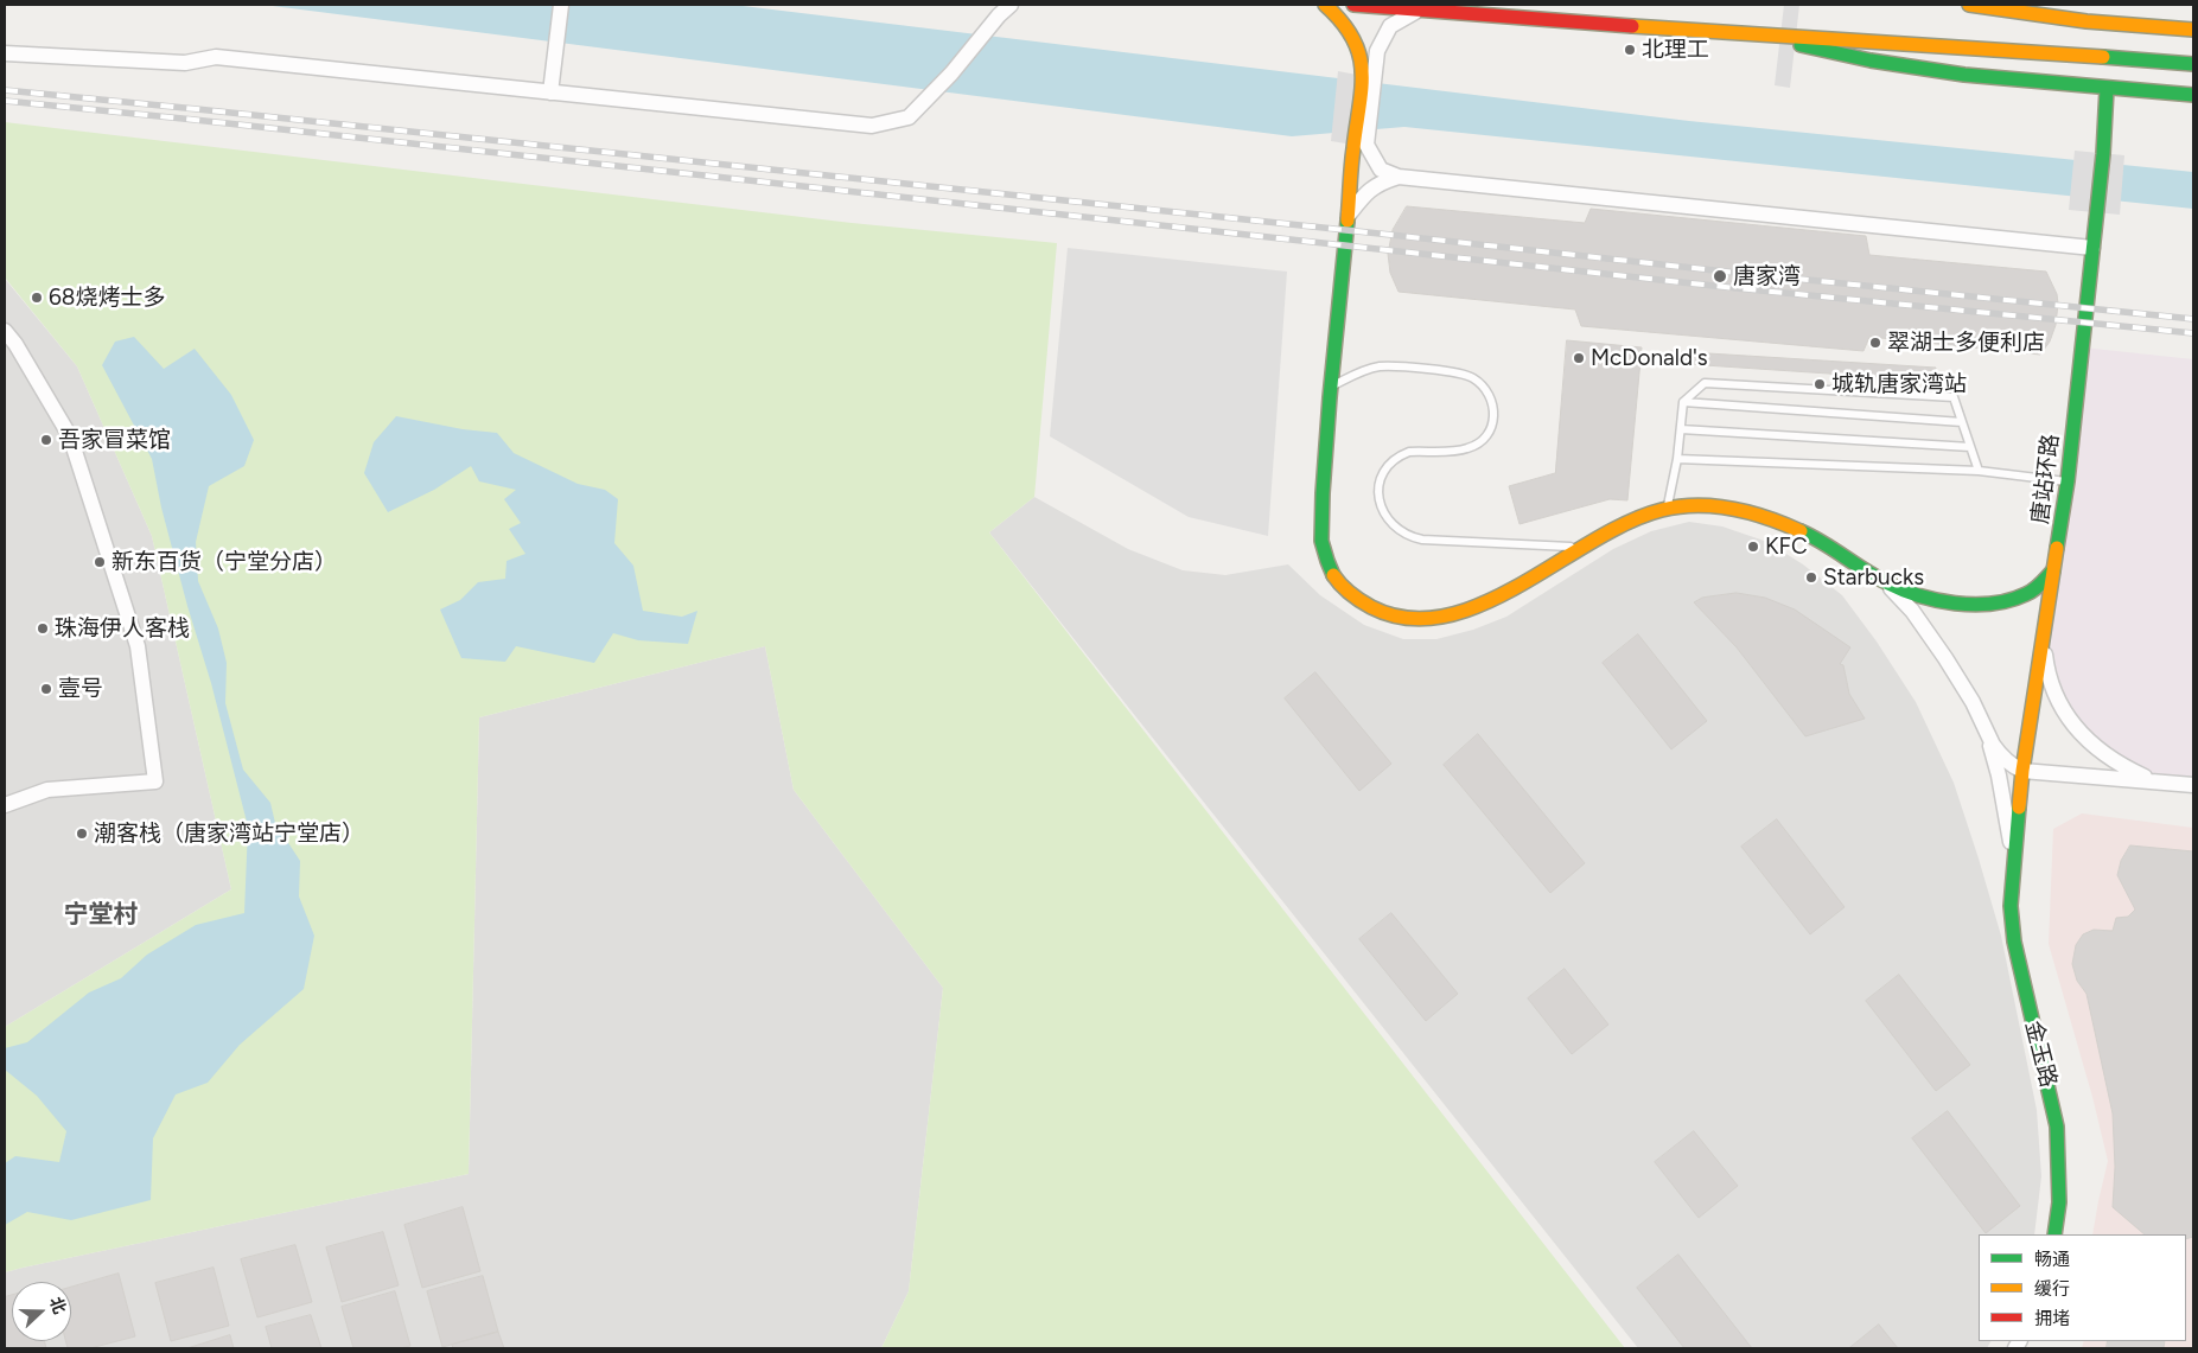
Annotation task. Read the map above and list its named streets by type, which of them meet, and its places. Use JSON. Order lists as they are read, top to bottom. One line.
{"streets":{"main road":["唐站环路","金玉路"]},"crossings":[["唐站环路","金玉路"]],"districts":["宁堂村"],"places":["北理工","唐家湾","68烧烤士多","翠湖士多便利店","McDonald's","城轨唐家湾站","吾家冒菜馆","KFC","新东百货（宁堂分店）","Starbucks","珠海伊人客栈","壹号","潮客栈（唐家湾站宁堂店）"],"legend":["畅通","缓行","拥堵"],"north":"right"}
